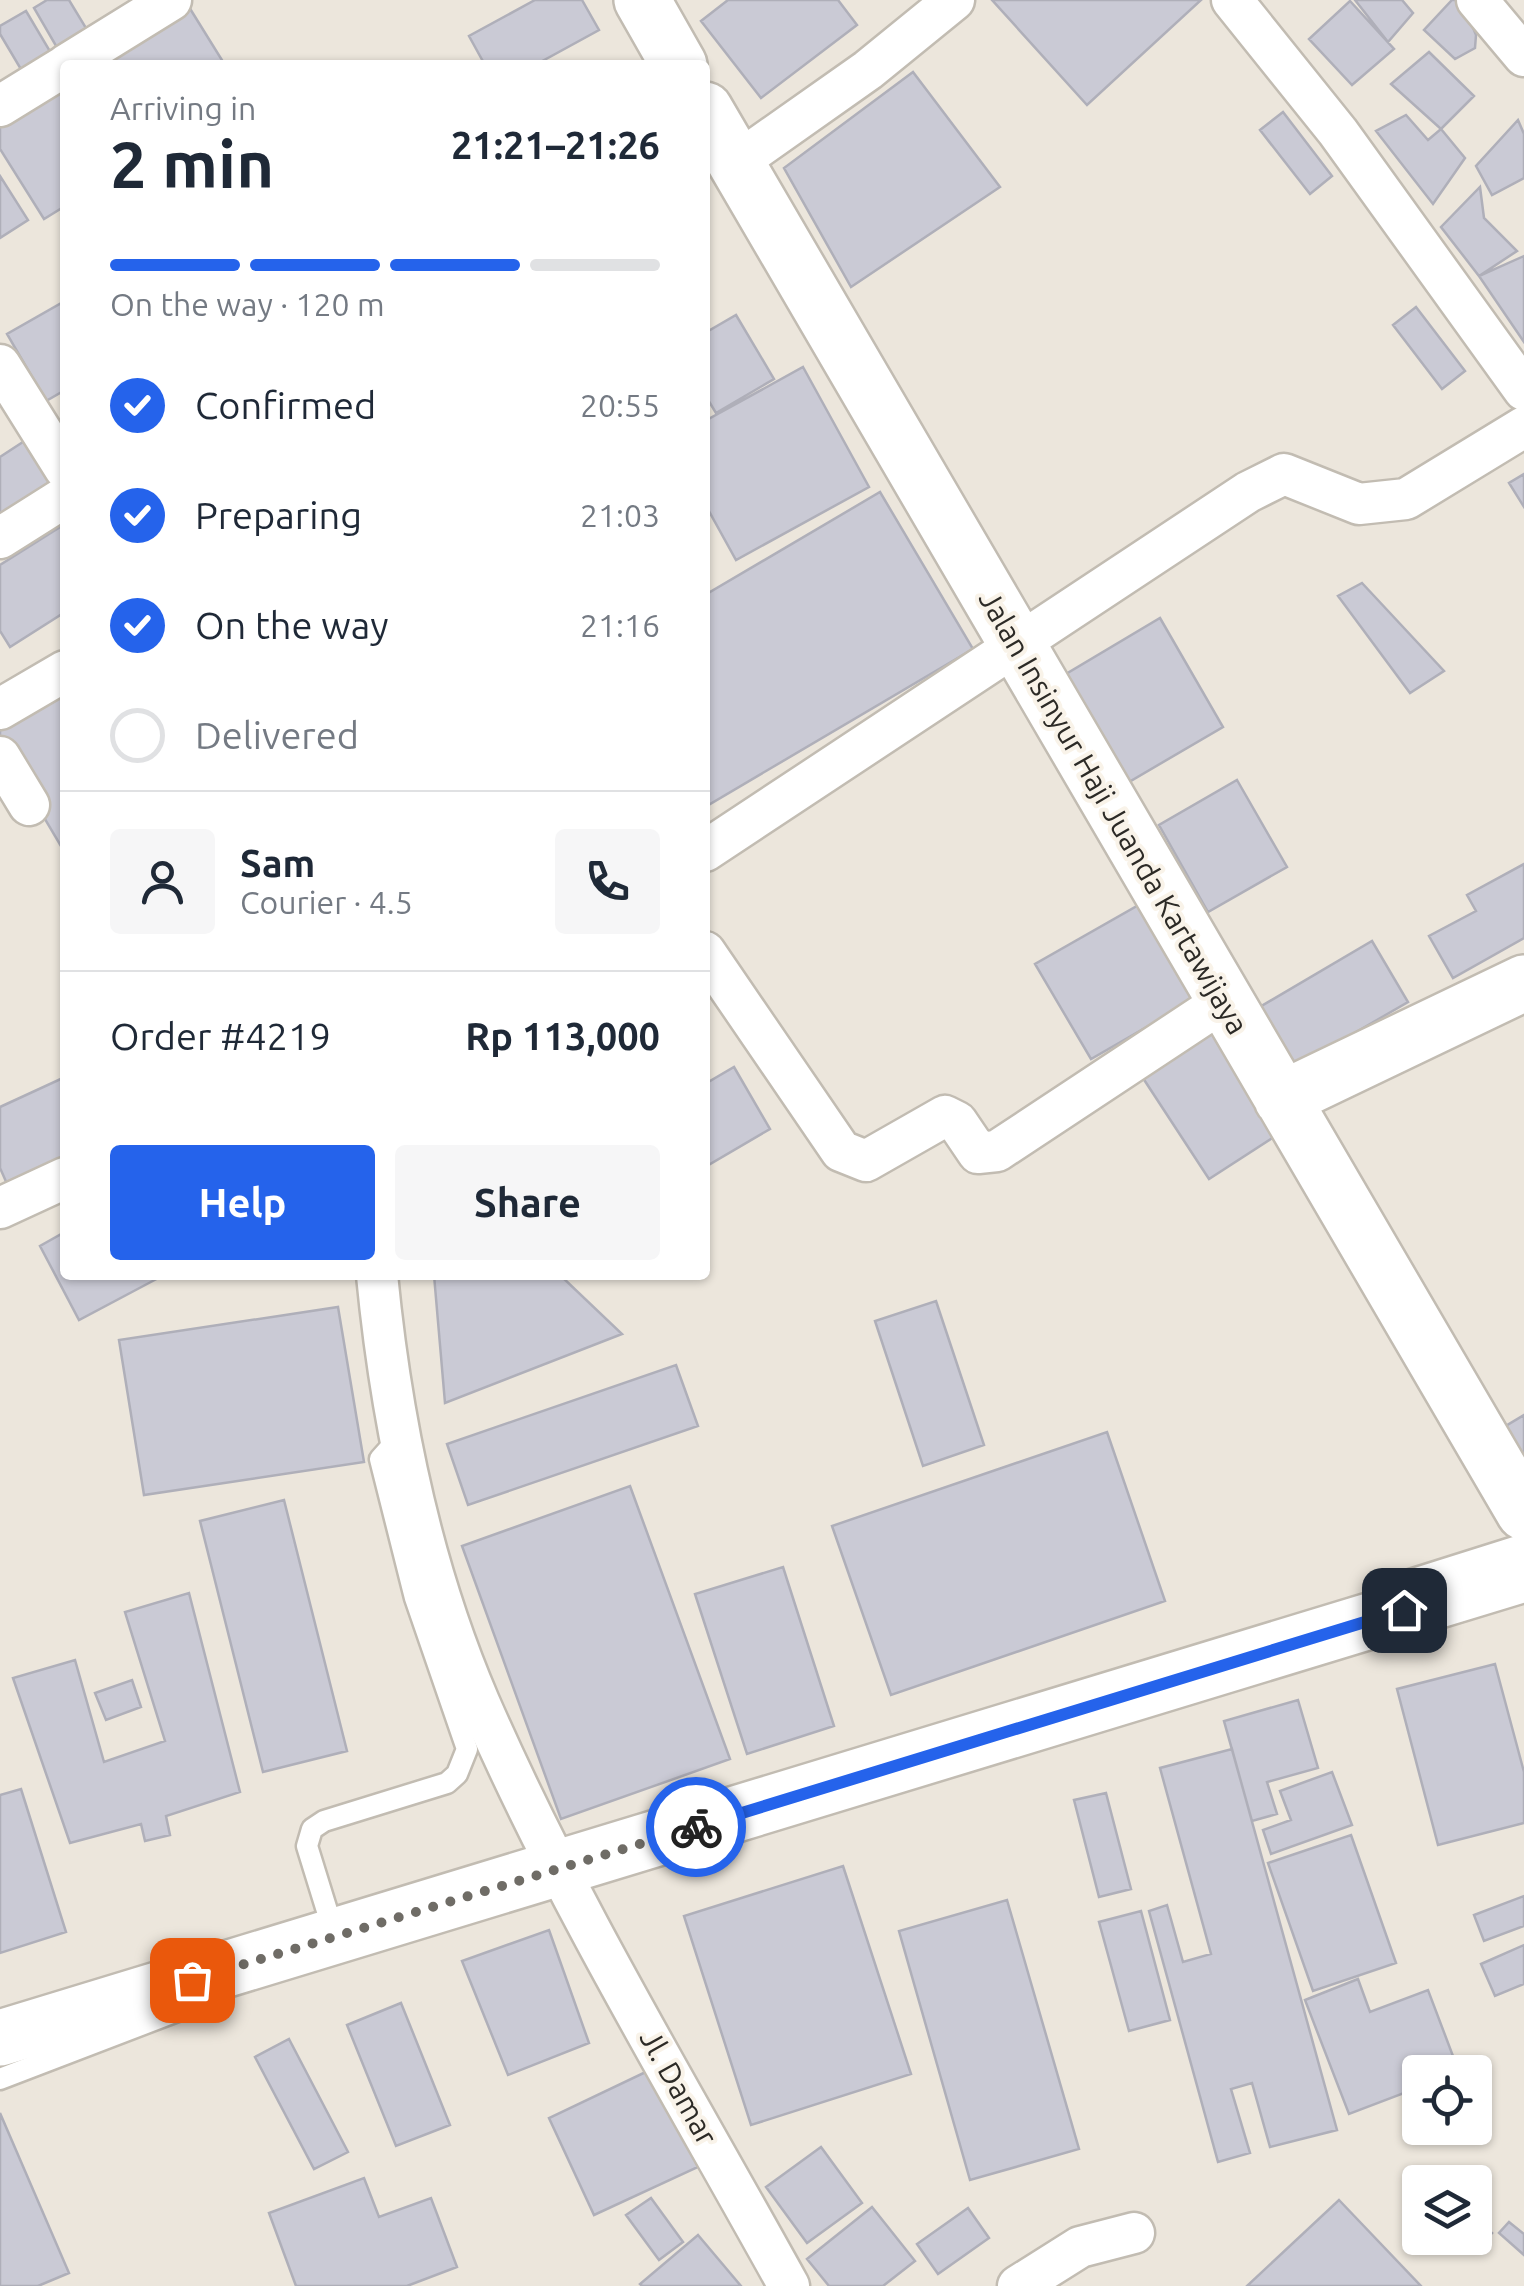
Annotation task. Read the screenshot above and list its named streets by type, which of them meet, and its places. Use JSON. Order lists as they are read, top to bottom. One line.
{"streets":{"main road":["Jalan Insinyur Haji Juanda Kartawijaya"],"street":["Jl. Damar"]},"page":{"heading":["2 min","Arriving in","21:21–21:26"],"panel":["Sam","Courier · 4.5","Order #4219","Rp 113,000"],"bar":"On the way · 120 m","list":[["Confirmed","20:55"],["Preparing","21:03"],["On the way","21:16"],"Delivered"],"buttons":["Help","Share"]}}
